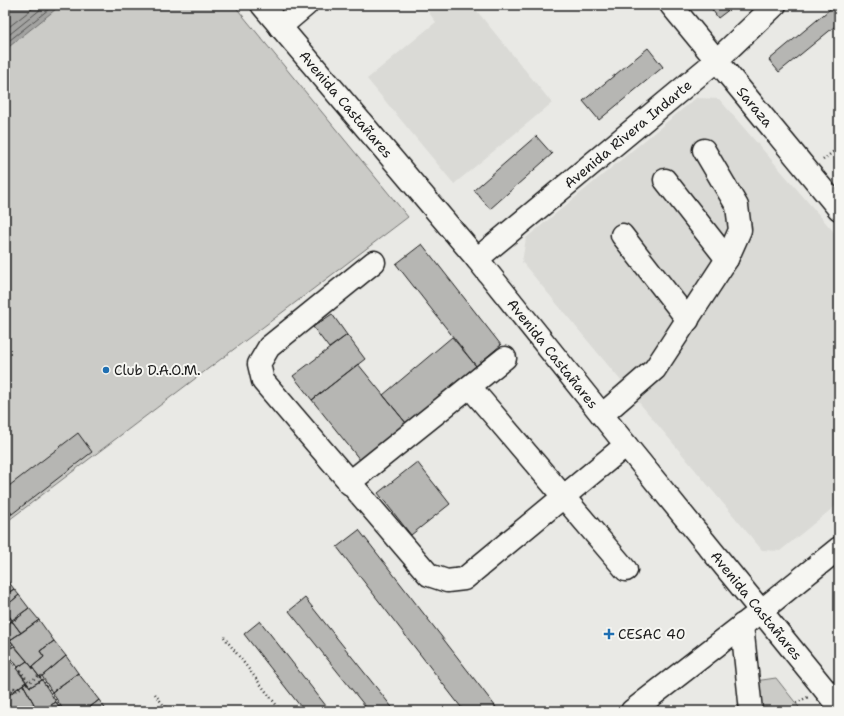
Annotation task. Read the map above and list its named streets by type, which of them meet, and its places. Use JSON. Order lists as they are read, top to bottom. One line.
{"streets":{"street":["Avenida Castañares","Saraza","Avenida Rivera Indarte"]},"crossings":[["Avenida Castañares","Avenida Rivera Indarte"],["Saraza","Avenida Rivera Indarte"]],"places":{"other":["Club D.A.O.M."],"health":["CESAC 40"]}}
